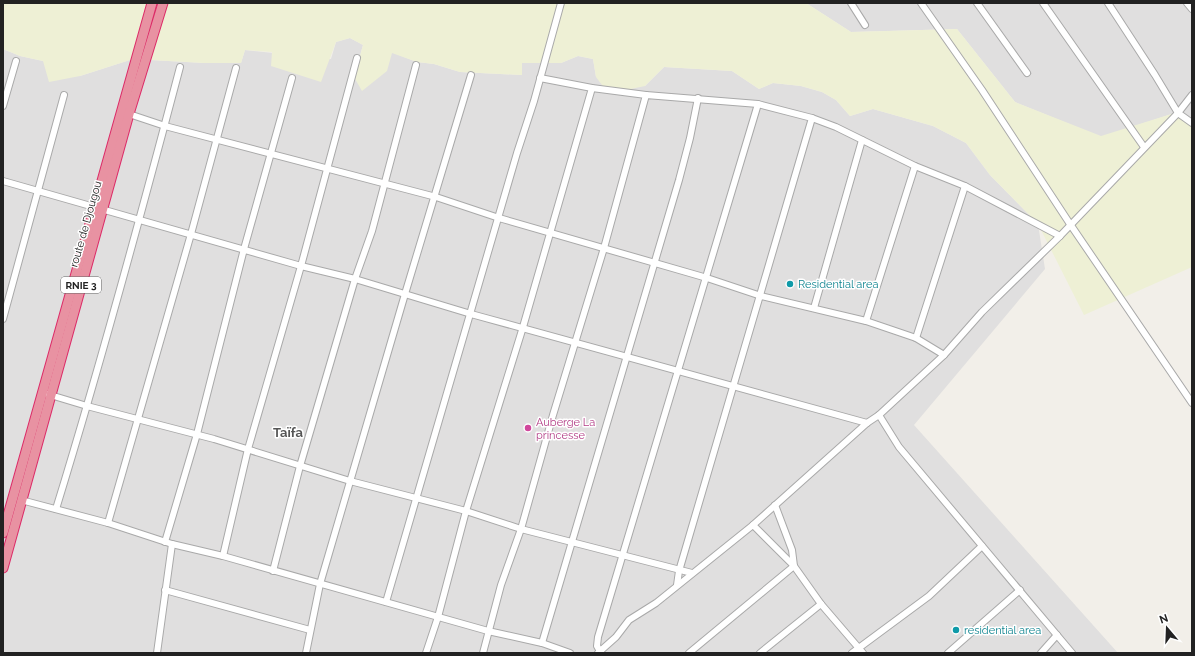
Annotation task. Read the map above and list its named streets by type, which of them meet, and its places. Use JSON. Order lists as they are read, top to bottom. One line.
{"streets":{"highway":["route de Djougou","RNIE 3"]},"districts":["Taïfa"],"places":["Residential area","Auberge La princesse","residential area"],"north":"top"}
